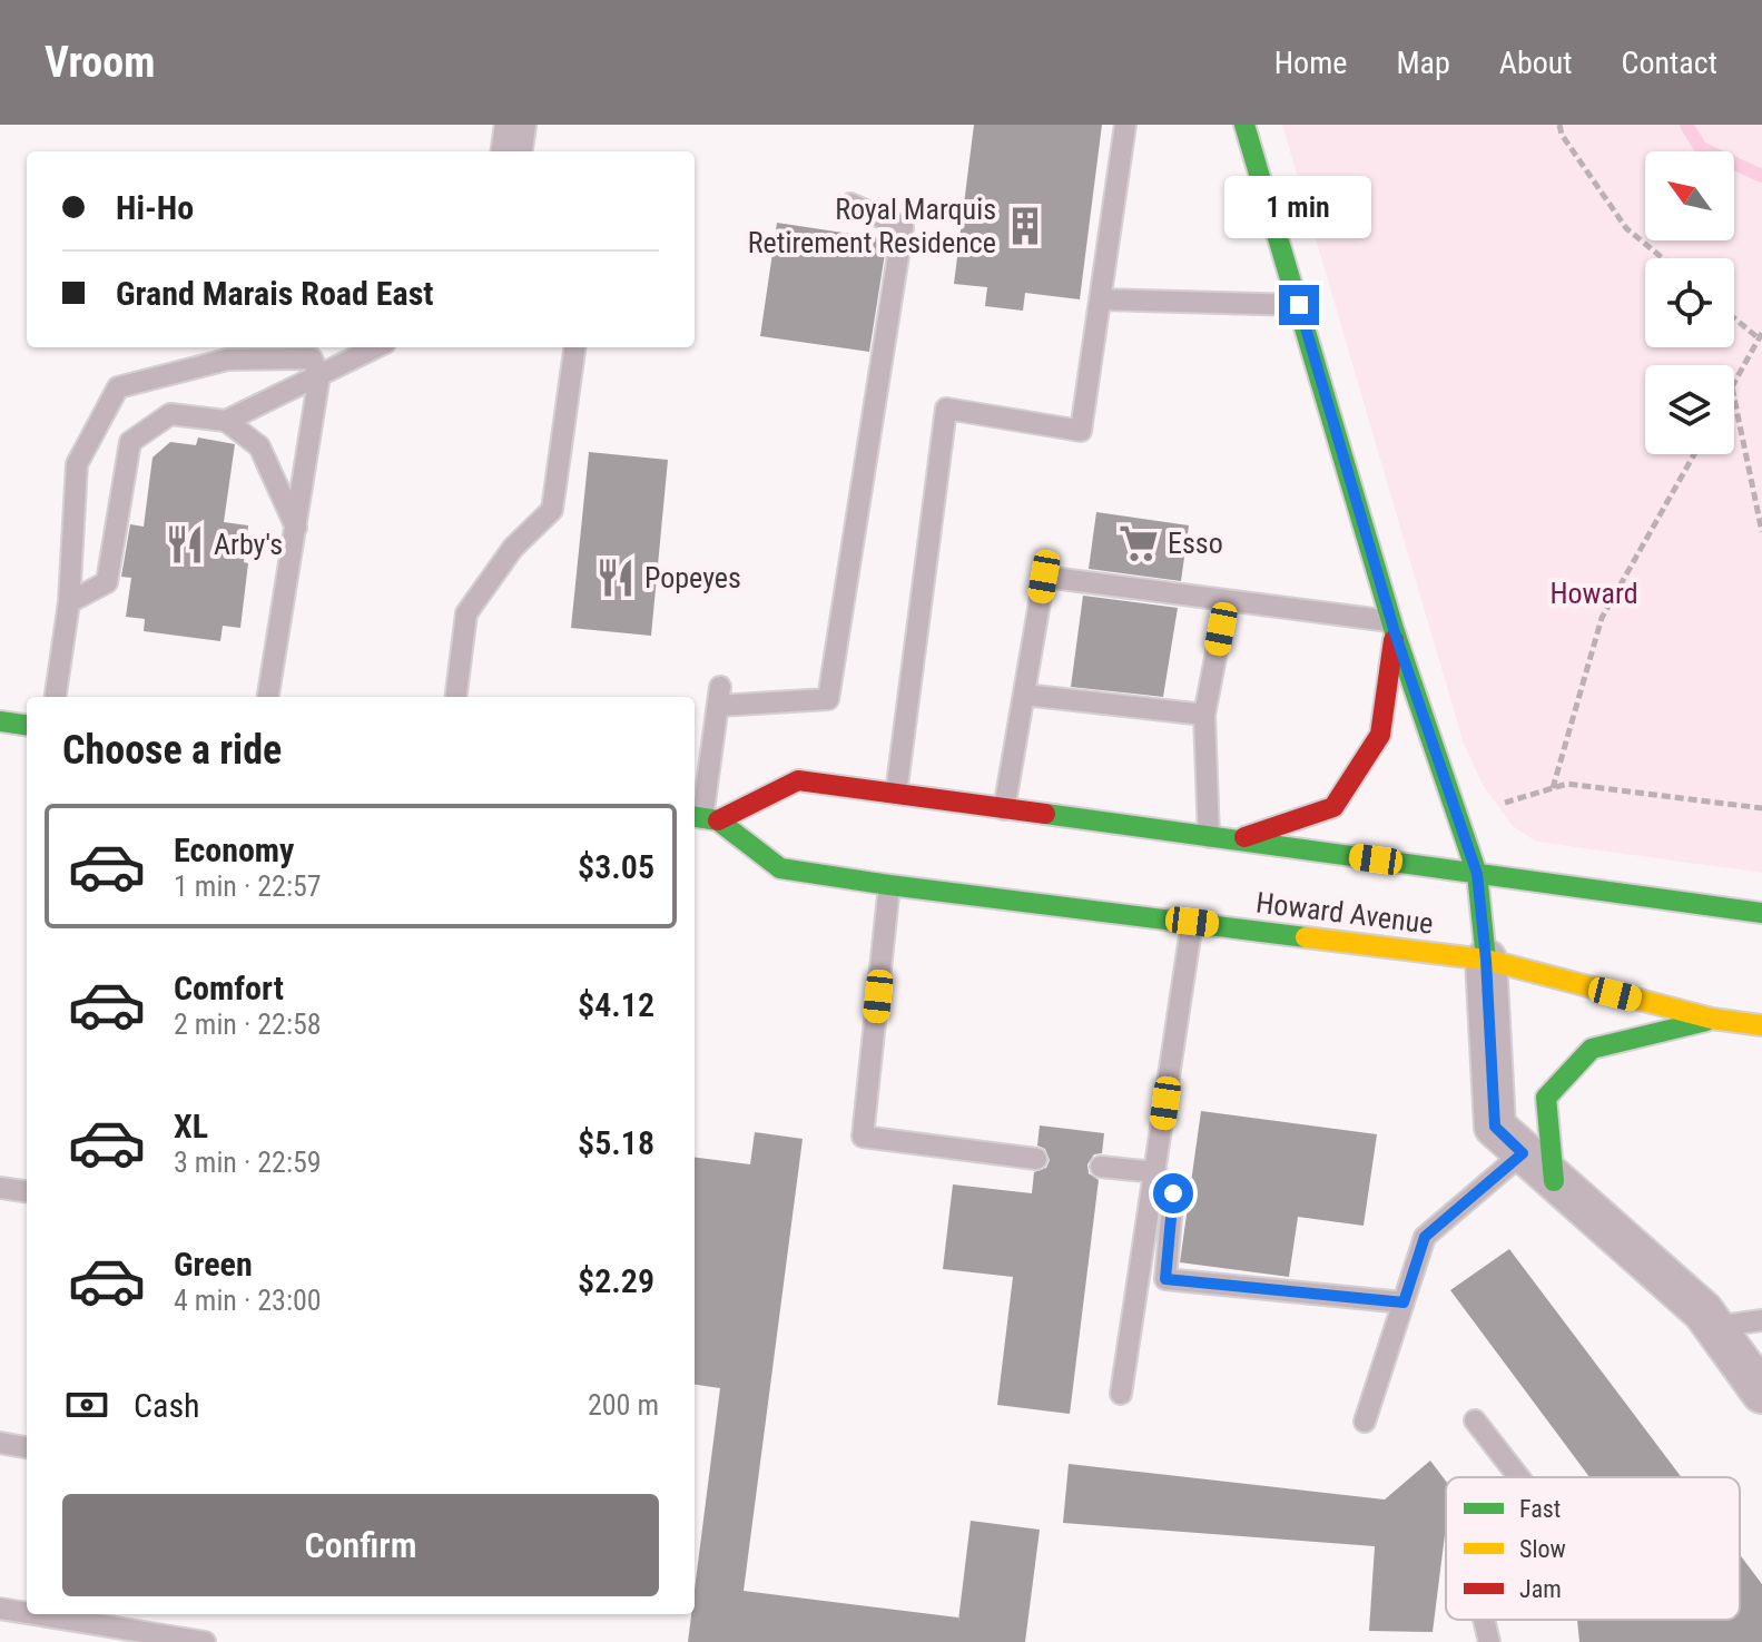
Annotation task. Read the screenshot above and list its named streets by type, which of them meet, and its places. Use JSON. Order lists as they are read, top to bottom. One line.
{"streets":{"main road":["Howard Avenue"]},"parks":["Howard"],"places":{"building":["Royal Marquis Retirement Residence"],"supermarket":["Esso"],"restaurant":["Arby's","Popeyes"]},"legend":["Fast","Slow","Jam"],"north":"top left","page":{"header":"Vroom","nav":["Home","Map","About","Contact"],"banner":["Hi-Ho","Grand Marais Road East"],"bubble":"1 min","heading":"Choose a ride","list":[{"name":"Economy","note":"1 min · 22:57","value":"$3.05"},{"name":"Comfort","note":"2 min · 22:58","value":"$4.12"},{"name":"XL","note":"3 min · 22:59","value":"$5.18"},{"name":"Green","note":"4 min · 23:00","value":"$2.29"}],"pay":["Cash","200 m"],"buttons":"Confirm"}}
